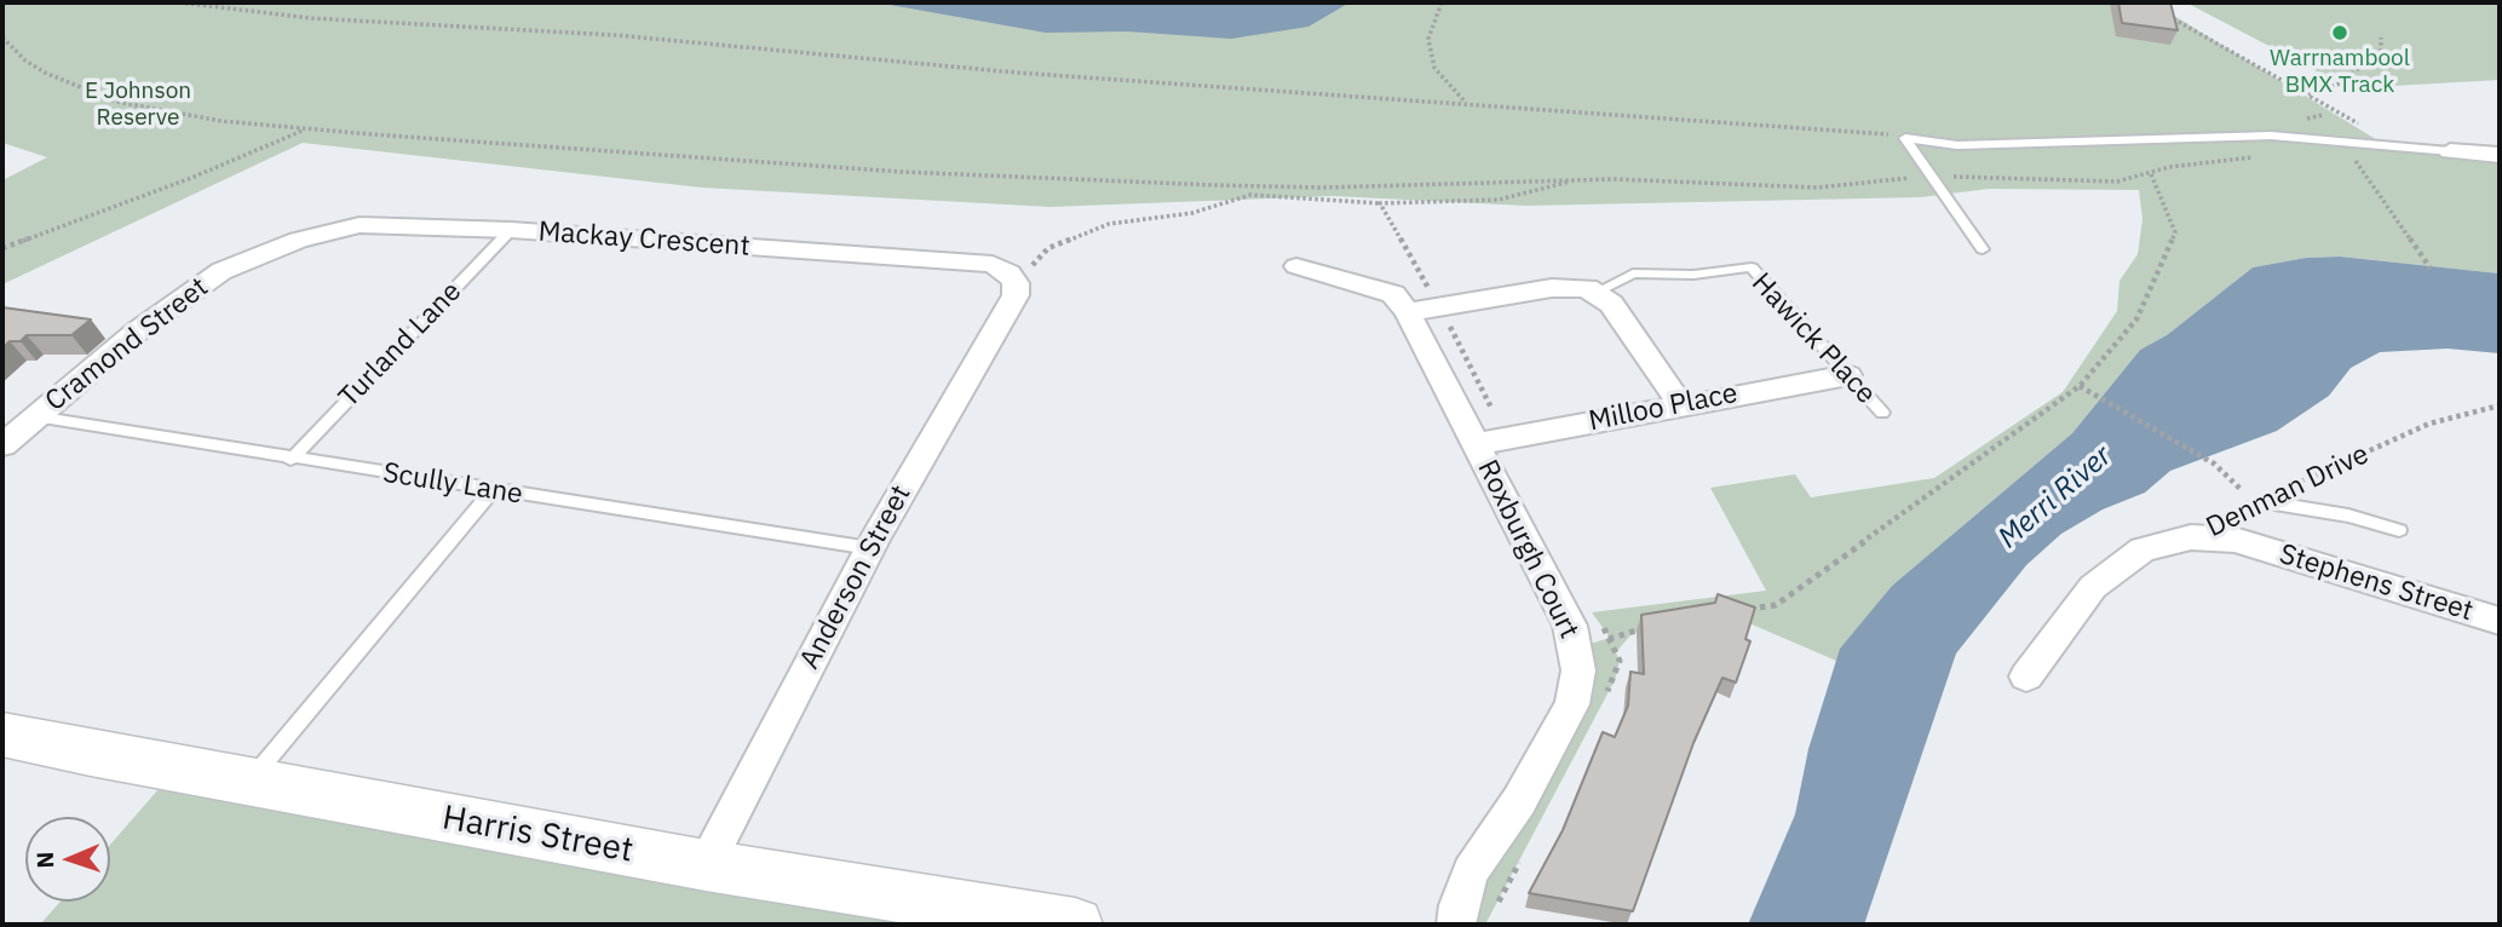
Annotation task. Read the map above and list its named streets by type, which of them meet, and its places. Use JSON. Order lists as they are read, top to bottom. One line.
{"streets":{"street":["Mackay Crescent","Cramond Street","Milloo Place","Denman Drive","Roxburgh Court","Anderson Street","Stephens Street","Harris Street"],"lane":["Hawick Place","Turland Lane","Scully Lane"]},"crossings":[["Mackay Crescent","Cramond Street"],["Mackay Crescent","Turland Lane"],["Mackay Crescent","Anderson Street"],["Hawick Place","Milloo Place"],["Cramond Street","Scully Lane"],["Turland Lane","Scully Lane"],["Milloo Place","Roxburgh Court"],["Scully Lane","Anderson Street"],["Denman Drive","Stephens Street"],["Anderson Street","Harris Street"]],"water":["Merri River"],"parks":["E Johnson Reserve"],"places":["Warrnambool BMX Track"],"north":"left"}
